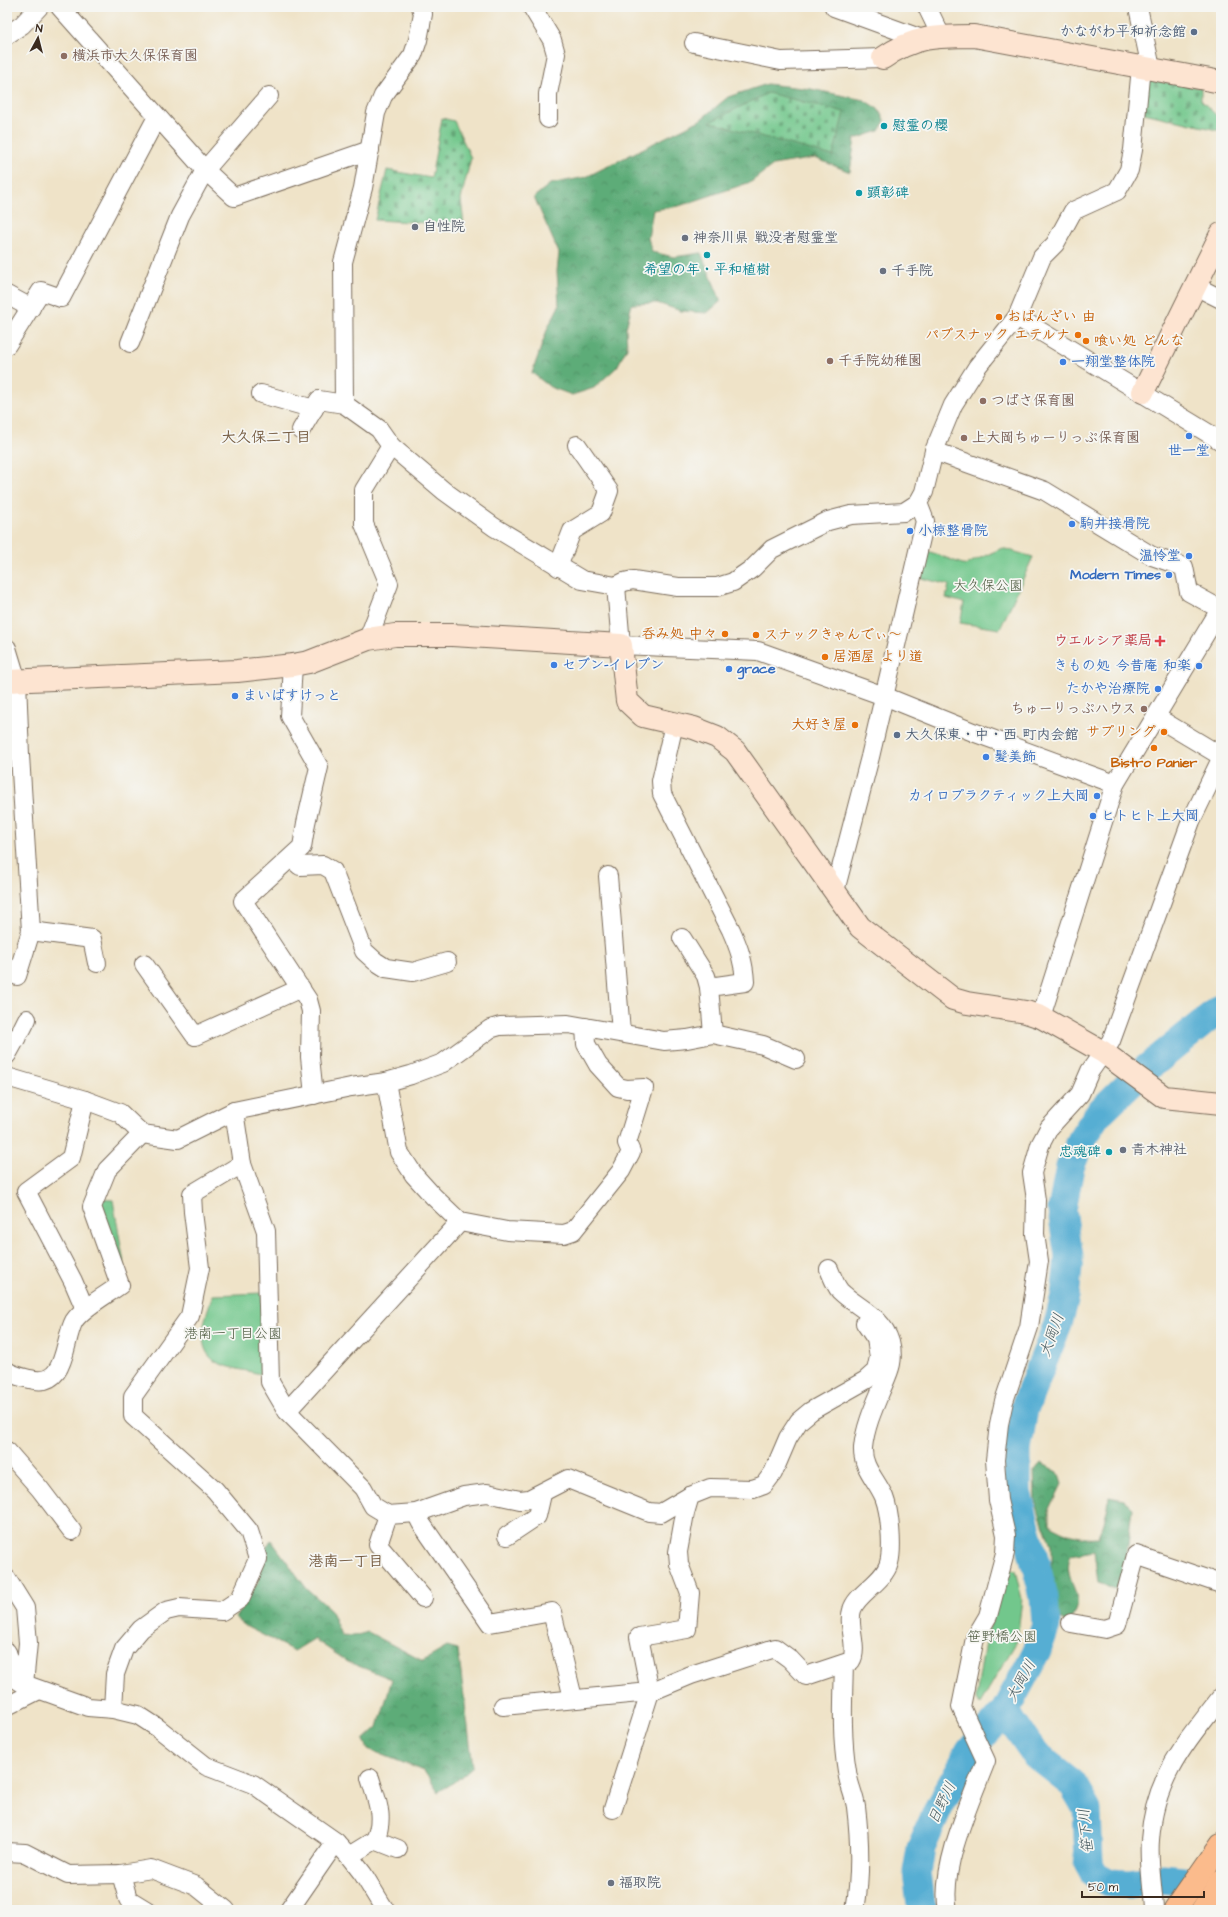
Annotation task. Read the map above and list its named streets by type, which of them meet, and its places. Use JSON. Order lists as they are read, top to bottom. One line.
{"districts":["大久保二丁目","港南一丁目"],"water":["大岡川","日野川","笹下川"],"parks":["大久保公園","港南一丁目公園","笹野橋公園"],"places":{"other":["かながわ平和祈念館","横浜市大久保保育園","慰霊の櫻","顕彰碑","自性院","神奈川県 戦没者慰霊堂","希望の年・平和植樹","千手院","おばんざい 由","パブスナック エテルナ","喰い処 どんな","千手院幼稚園","一翔堂整体院","つばさ保育園","世一堂","上大岡ちゅーりっぷ保育園","駒井接骨院","小椋整骨院","温怜堂","Modern Times","呑み処 中々","スナックきゃんでぃ〜","居酒屋 より道","セブン-イレブン","きもの処 今昔庵 和楽","grace","たかや治療院","まいばすけっと","ちゅーりっぷハウス","大好き屋","サプリング","大久保東・中・西 町内会館","Bistro Panier","髪美飾","カイロプラクティック上大岡","ヒトヒト上大岡","青木神社","忠魂碑","福取院"],"health":["ウエルシア薬局"]},"scale_bar":"50 m","north":"top"}
